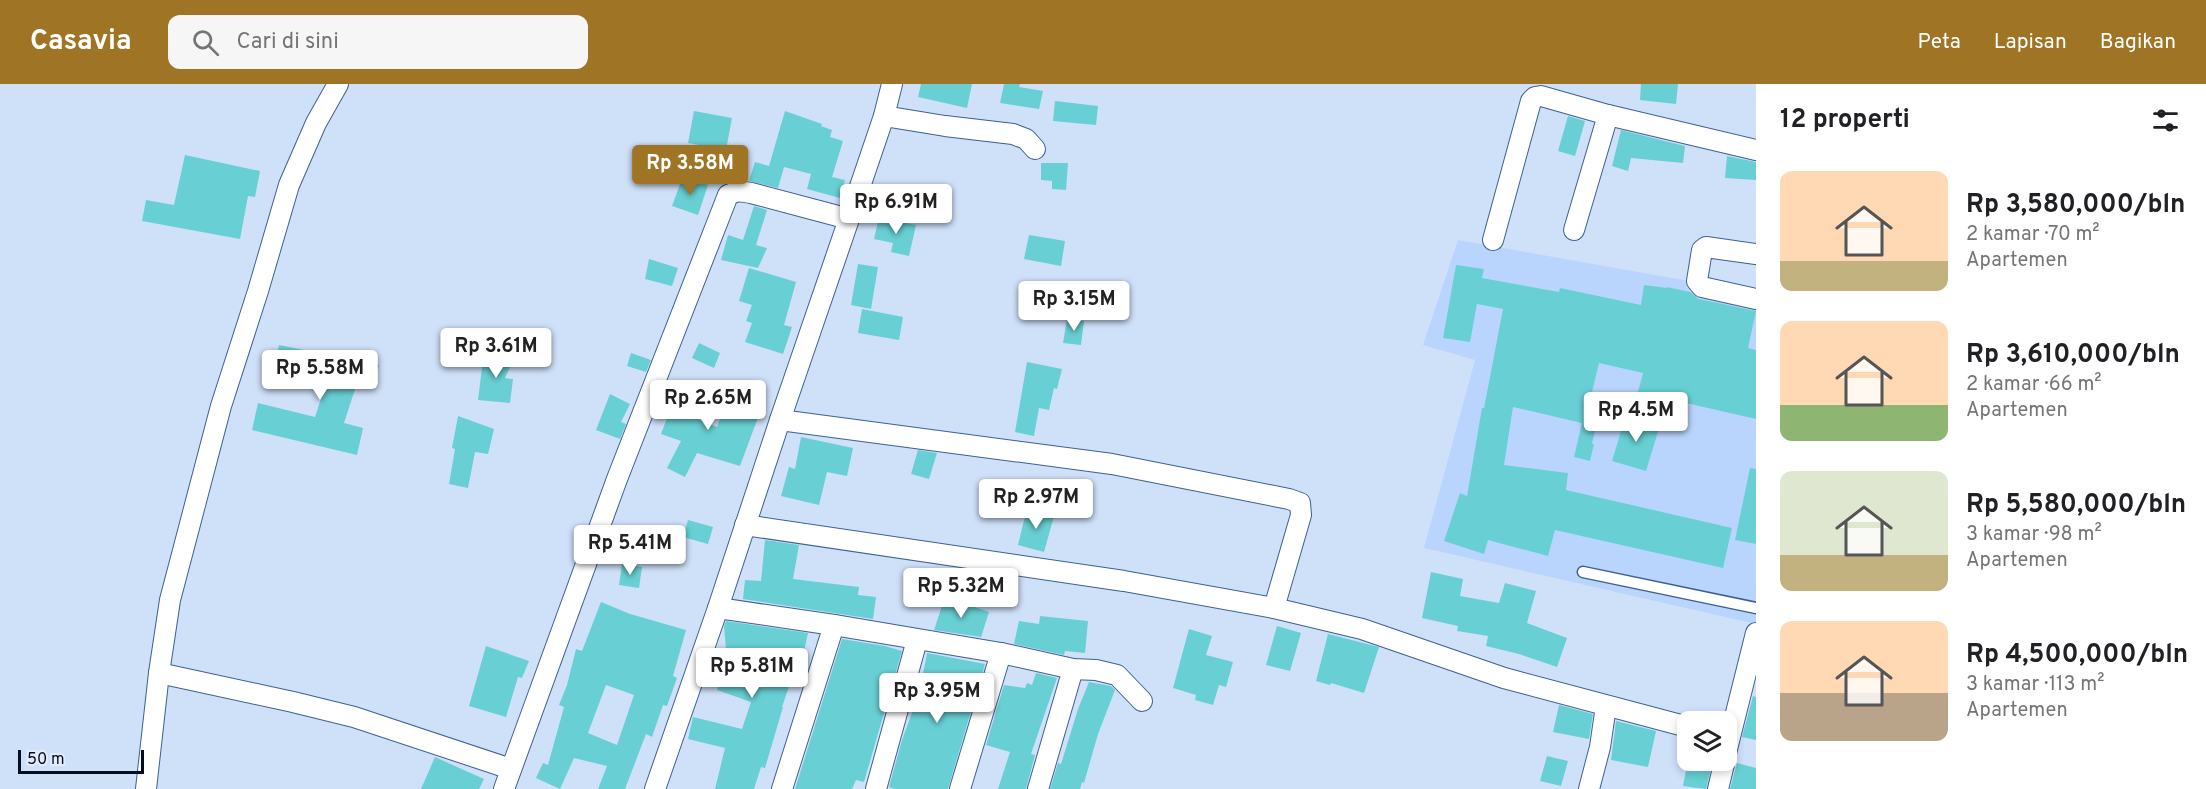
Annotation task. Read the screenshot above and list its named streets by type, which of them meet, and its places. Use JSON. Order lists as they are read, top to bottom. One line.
{"scale_bar":"50 m","page":{"header":"Casavia","search":"Cari di sini","nav":["Peta","Lapisan","Bagikan"],"heading":"12 properti","price":["Rp 3.58M","Rp 6.91M","Rp 3.15M","Rp 3.61M","Rp 5.58M","Rp 2.65M","Rp 4.5M","Rp 2.97M","Rp 5.41M","Rp 5.32M","Rp 5.81M","Rp 3.95M"],"list":[{"name":"Rp 3,580,000/bln","note":"2 kamar · 70 m² · Apartemen"},{"name":"Rp 3,610,000/bln","note":"2 kamar · 66 m² · Apartemen"},{"name":"Rp 5,580,000/bln","note":"3 kamar · 98 m² · Apartemen"},{"name":"Rp 4,500,000/bln","note":"3 kamar · 113 m² · Apartemen"}],"scale":"50 m"}}
